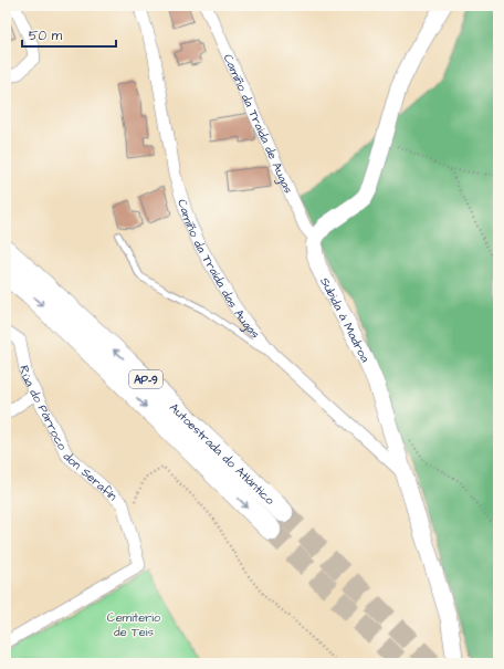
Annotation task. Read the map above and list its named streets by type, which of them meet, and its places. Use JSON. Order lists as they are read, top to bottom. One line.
{"streets":{"highway":["AP-9","Autoestrada do Atlántico"],"street":["Camiño da Traida de Augas","Camiño da Traída das Augas","Subida á Madroa","Rúa do Párroco don Serafín"]},"crossings":[["Camiño da Traida de Augas","Subida á Madroa"],["Camiño da Traída das Augas","Subida á Madroa"]],"parks":["Cemiterio de Teis"],"scale_bar":"50 m"}
